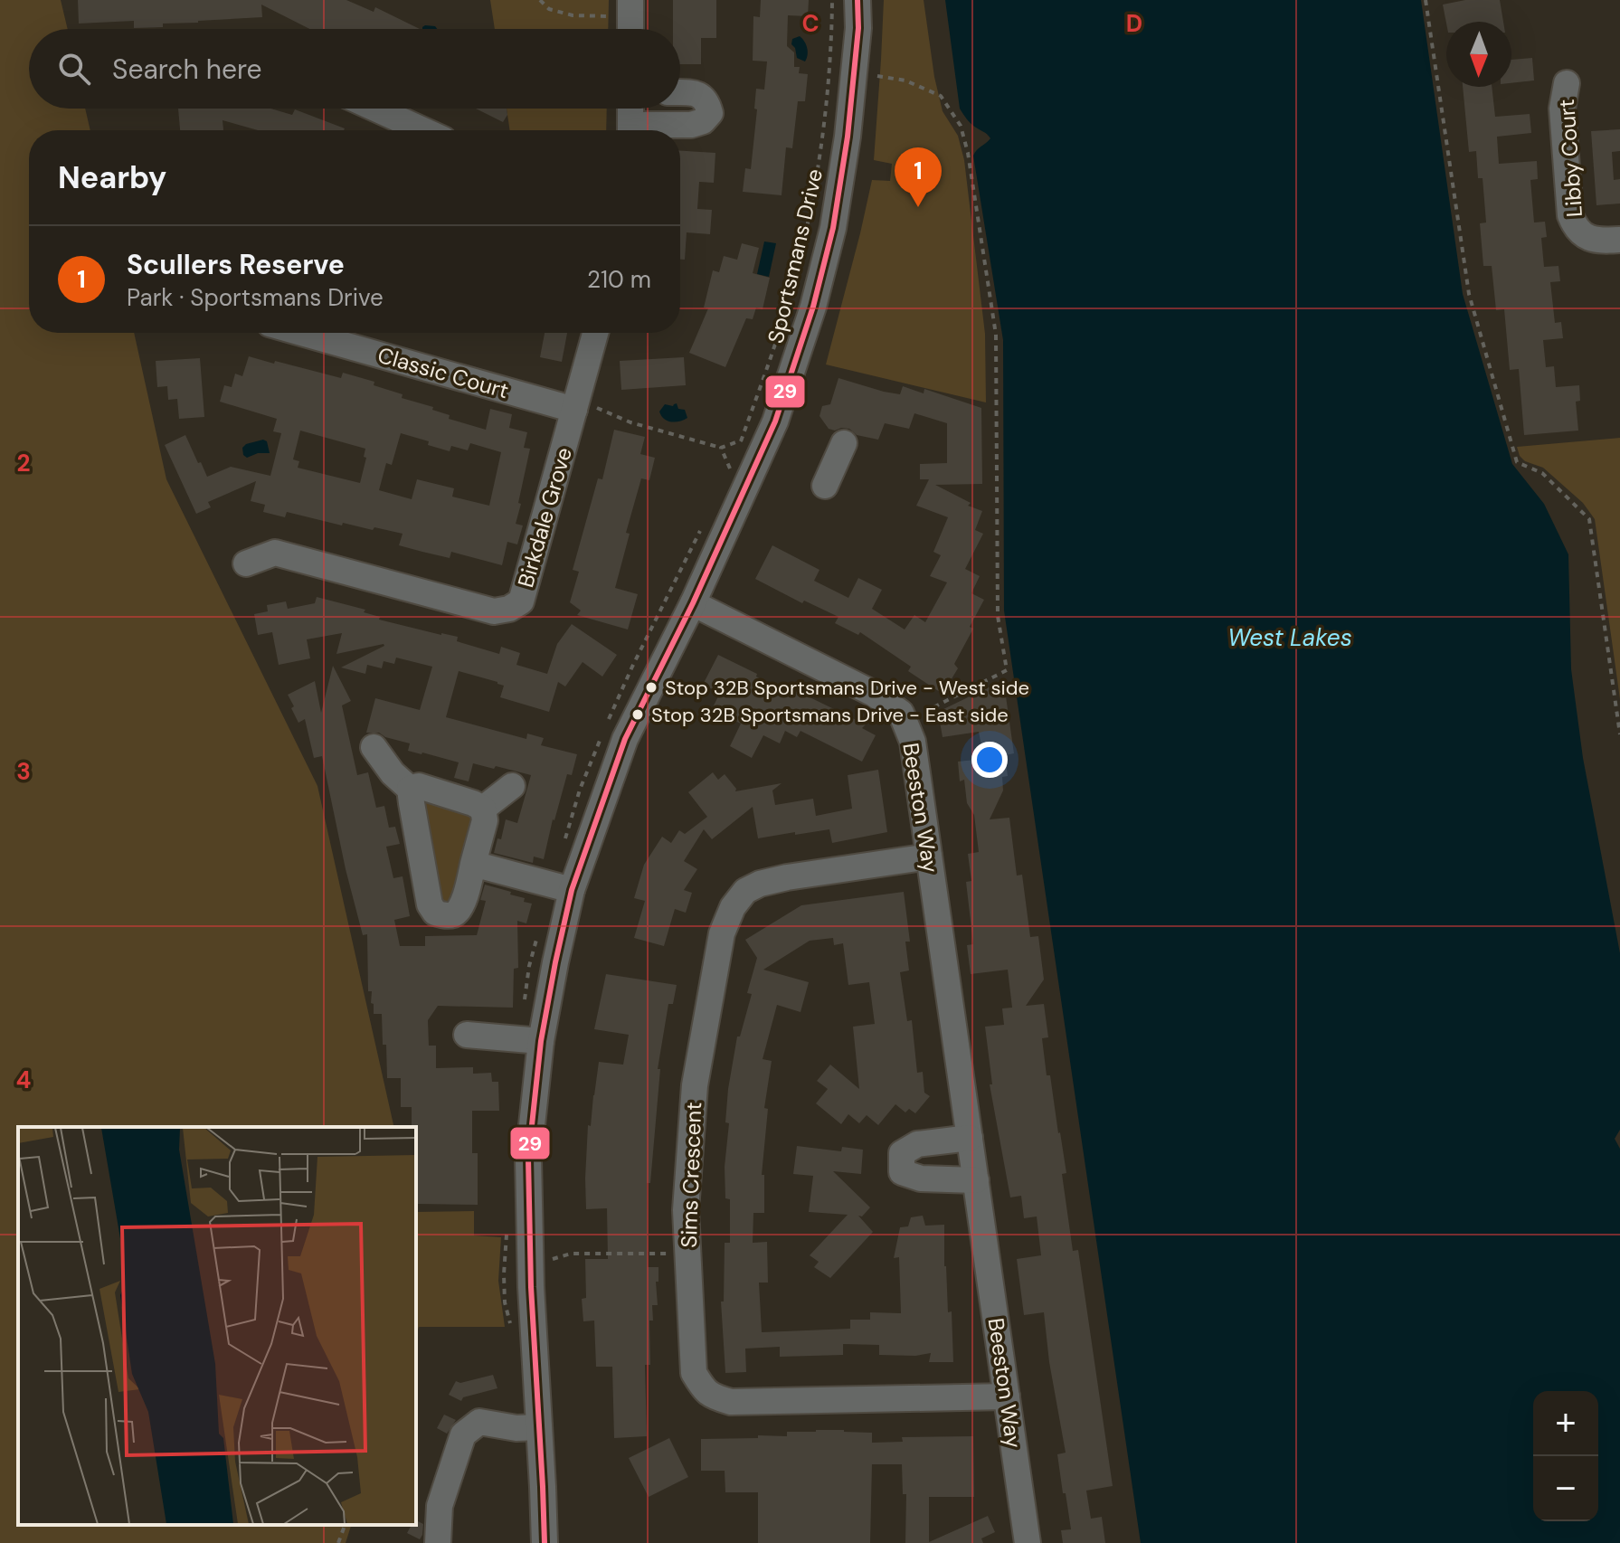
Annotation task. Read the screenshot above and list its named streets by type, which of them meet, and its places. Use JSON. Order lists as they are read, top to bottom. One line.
{"streets":{"street":["Libby Court","Sportsmans Drive","Classic Court","Birkdale Grove","Beeston Way","Sims Crescent"]},"crossings":[["Sportsmans Drive","Beeston Way"],["Classic Court","Birkdale Grove"],["Beeston Way","Sims Crescent"]],"water":["West Lakes"],"places":["Stop 32B Sportsmans Drive - West side","Stop 32B Sportsmans Drive - East side"],"lines":["transit line 29"],"north":"bottom","page":{"search":"Search here","heading":"Nearby","pins":"1","list":[{"mark":"1","name":"Scullers Reserve","note":"Park · Sportsmans Drive","value":"210 m"}],"map_buttons":["+","−"]},"grid":{"columns":["C","D"],"rows":["2","3","4"]}}
